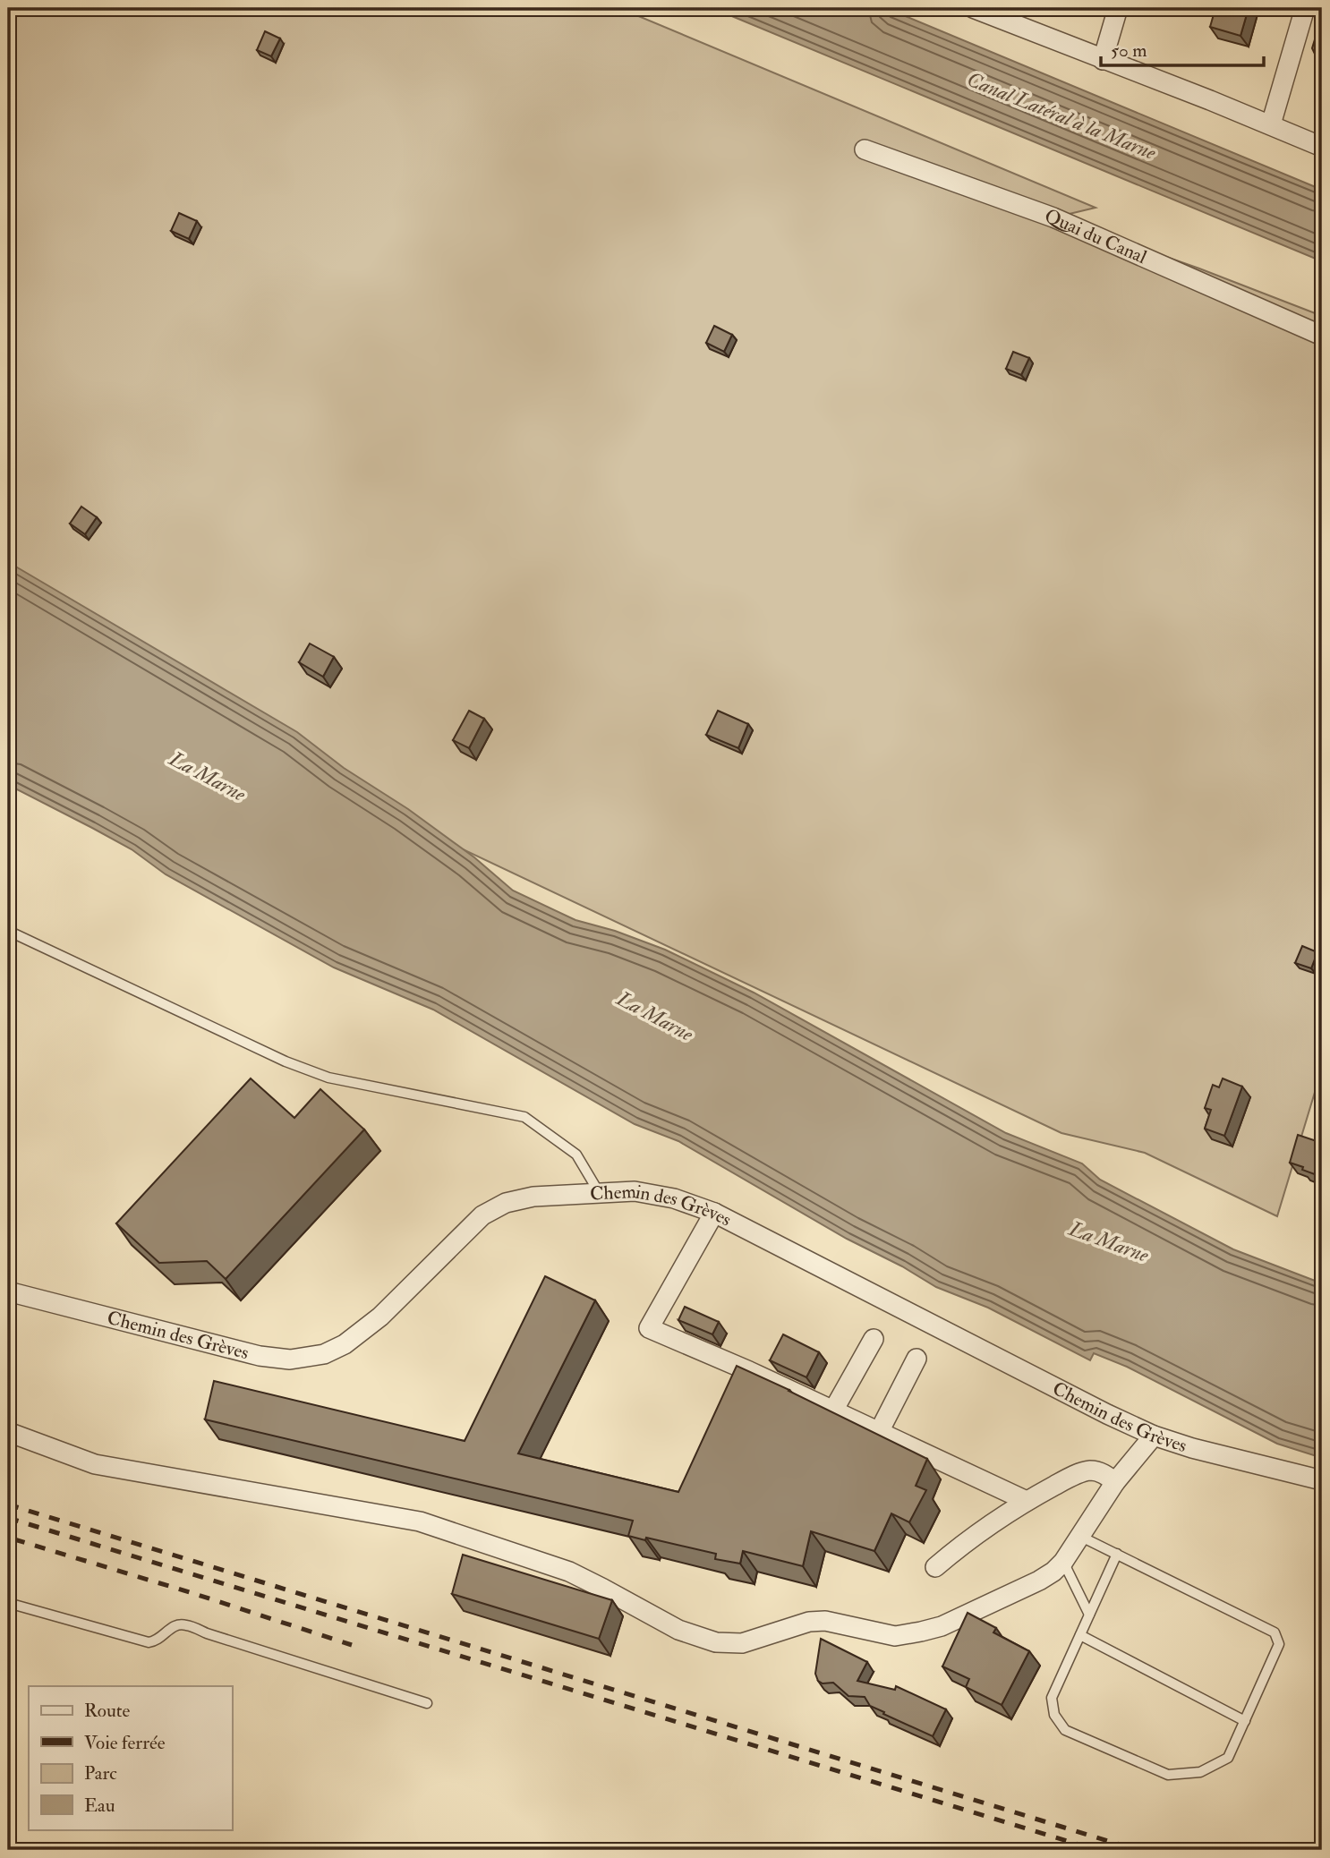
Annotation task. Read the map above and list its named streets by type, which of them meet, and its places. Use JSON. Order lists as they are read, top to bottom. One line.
{"streets":{"street":["Quai du Canal","Chemin des Grèves"]},"water":["Canal Latéral à la Marne","La Marne"],"legend":["Route","Voie ferrée","Parc","Eau"],"scale_bar":"50 m"}
